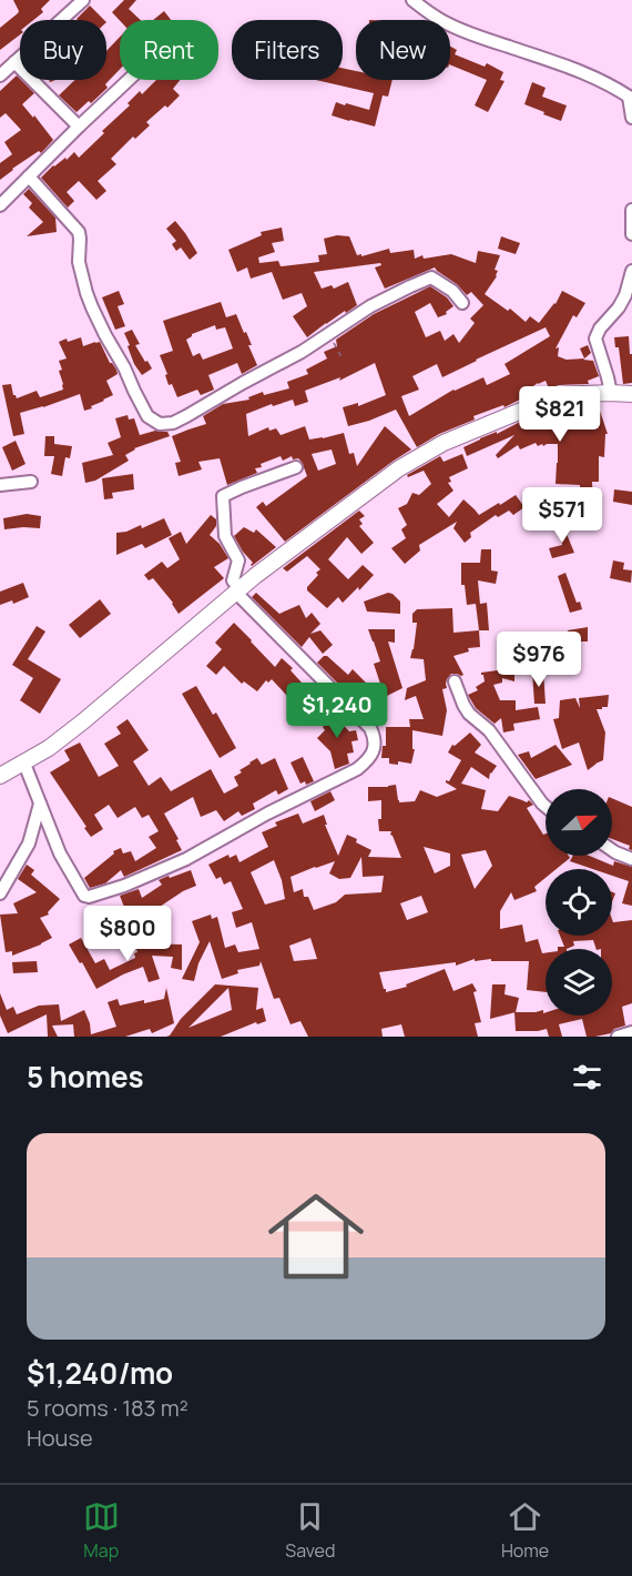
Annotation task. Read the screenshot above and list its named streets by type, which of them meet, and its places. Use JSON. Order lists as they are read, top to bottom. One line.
{"north":"right","page":{"chip":["Buy","Rent","Filters","New"],"price":["$821","$571","$976","$1,240","$800"],"heading":"5 homes","list":[{"name":"$1,240/mo","note":"5 rooms · 183 m² · House"}],"tabs":["Map","Saved","Home"]}}
